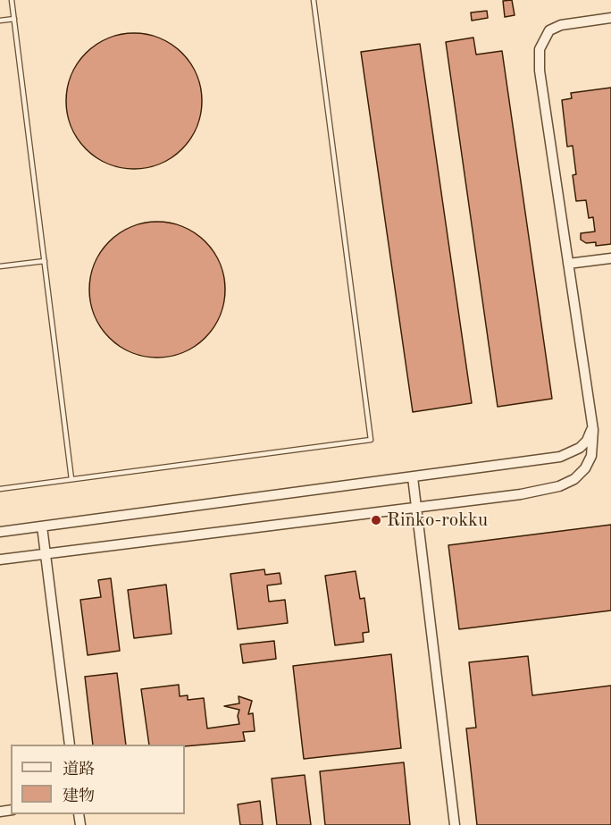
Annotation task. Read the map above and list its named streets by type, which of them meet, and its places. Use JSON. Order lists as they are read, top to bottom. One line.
{"places":["Rinko-rokku"],"legend":["道路","建物"]}
